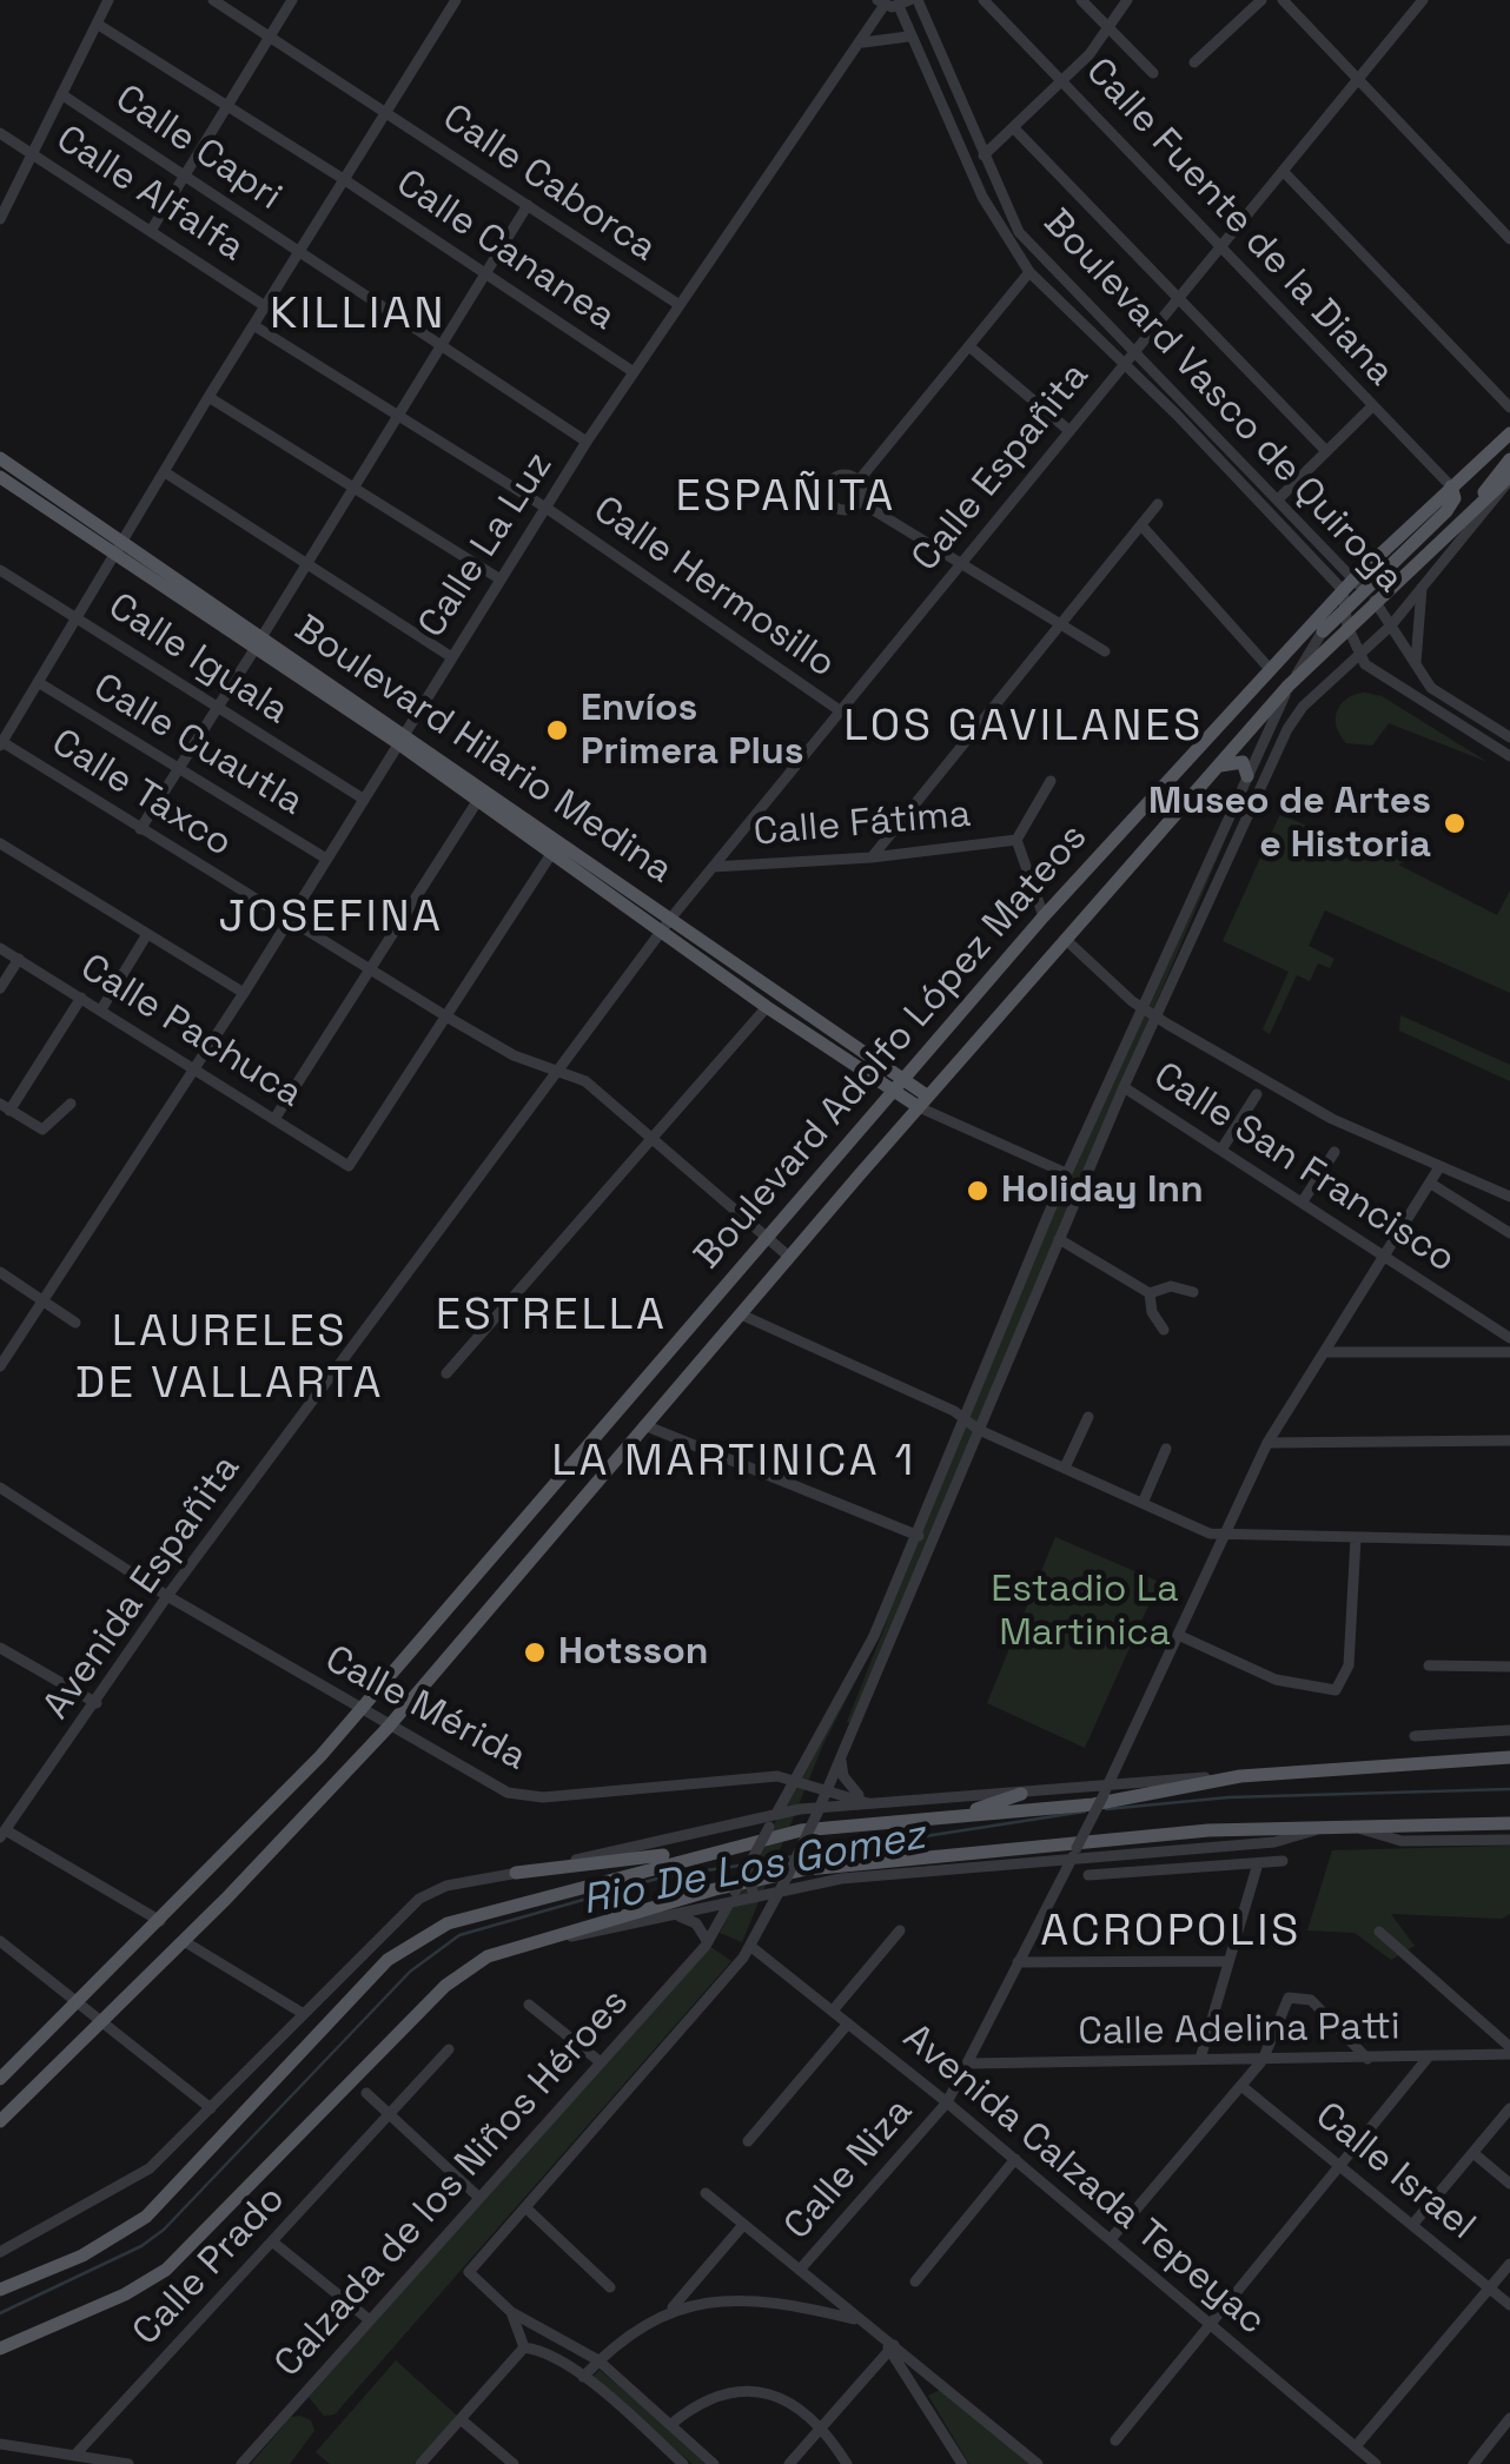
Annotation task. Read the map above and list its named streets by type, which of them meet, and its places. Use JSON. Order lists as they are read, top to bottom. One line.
{"streets":{"main road":["Boulevard Hilario Medina","Boulevard Adolfo López Mateos"],"street":["Calle Capri","Calle Caborca","Calle Alfalfa","Calle Fuente de la Diana","Calle Cananea","Boulevard Vasco de Quiroga","Calle Españita","Calle La Luz","Calle Hermosillo","Calle Iguala","Calle Cuautla","Calle Taxco","Calle Fátima","Calle Pachuca","Calle San Francisco","Avenida Españita","Calle Mérida","Calle Adelina Patti","Calle Niza","Calle Israel","Avenida Calzada Tepeyac","Calzada de los Niños Héroes","Calle Prado"]},"crossings":[["Calle Capri","Calle La Luz"],["Calle Caborca","Calle La Luz"],["Calle Fuente de la Diana","Calle Españita"],["Calle Fuente de la Diana","Boulevard Adolfo López Mateos"],["Calle Cananea","Calle La Luz"],["Boulevard Vasco de Quiroga","Calle Españita"],["Boulevard Vasco de Quiroga","Boulevard Adolfo López Mateos"],["Boulevard Vasco de Quiroga","Calzada de los Niños Héroes"],["Calle Españita","Calle Hermosillo"],["Calle Españita","Boulevard Hilario Medina"],["Calle Españita","Calle Fátima"],["Calle Españita","Avenida Españita"],["Calle La Luz","Calle Hermosillo"],["Calle La Luz","Calle Iguala"],["Calle La Luz","Calle Cuautla"],["Calle La Luz","Boulevard Hilario Medina"],["Calle La Luz","Calle Taxco"],["Calle La Luz","Calle Pachuca"],["Boulevard Hilario Medina","Boulevard Adolfo López Mateos"],["Boulevard Hilario Medina","Avenida Españita"],["Calle Taxco","Calle Pachuca"],["Calle Taxco","Boulevard Adolfo López Mateos"],["Calle Taxco","Avenida Españita"],["Boulevard Adolfo López Mateos","Calle Mérida"],["Boulevard Adolfo López Mateos","Calzada de los Niños Héroes"],["Calle San Francisco","Calle Niza"],["Calle San Francisco","Calzada de los Niños Héroes"],["Avenida Españita","Calle Mérida"],["Calle Mérida","Calzada de los Niños Héroes"],["Calle Adelina Patti","Calle Niza"],["Calle Niza","Avenida Calzada Tepeyac"],["Avenida Calzada Tepeyac","Calzada de los Niños Héroes"]],"districts":["KILLIAN","ESPAÑITA","LOS GAVILANES","JOSEFINA","ESTRELLA","LAURELES DE VALLARTA","LA MARTINICA 1","ACROPOLIS"],"water":["Rio De Los Gomez"],"parks":["Estadio La Martinica"],"places":["Envíos Primera Plus","Museo de Artes e Historia","Holiday Inn","Hotsson"]}
